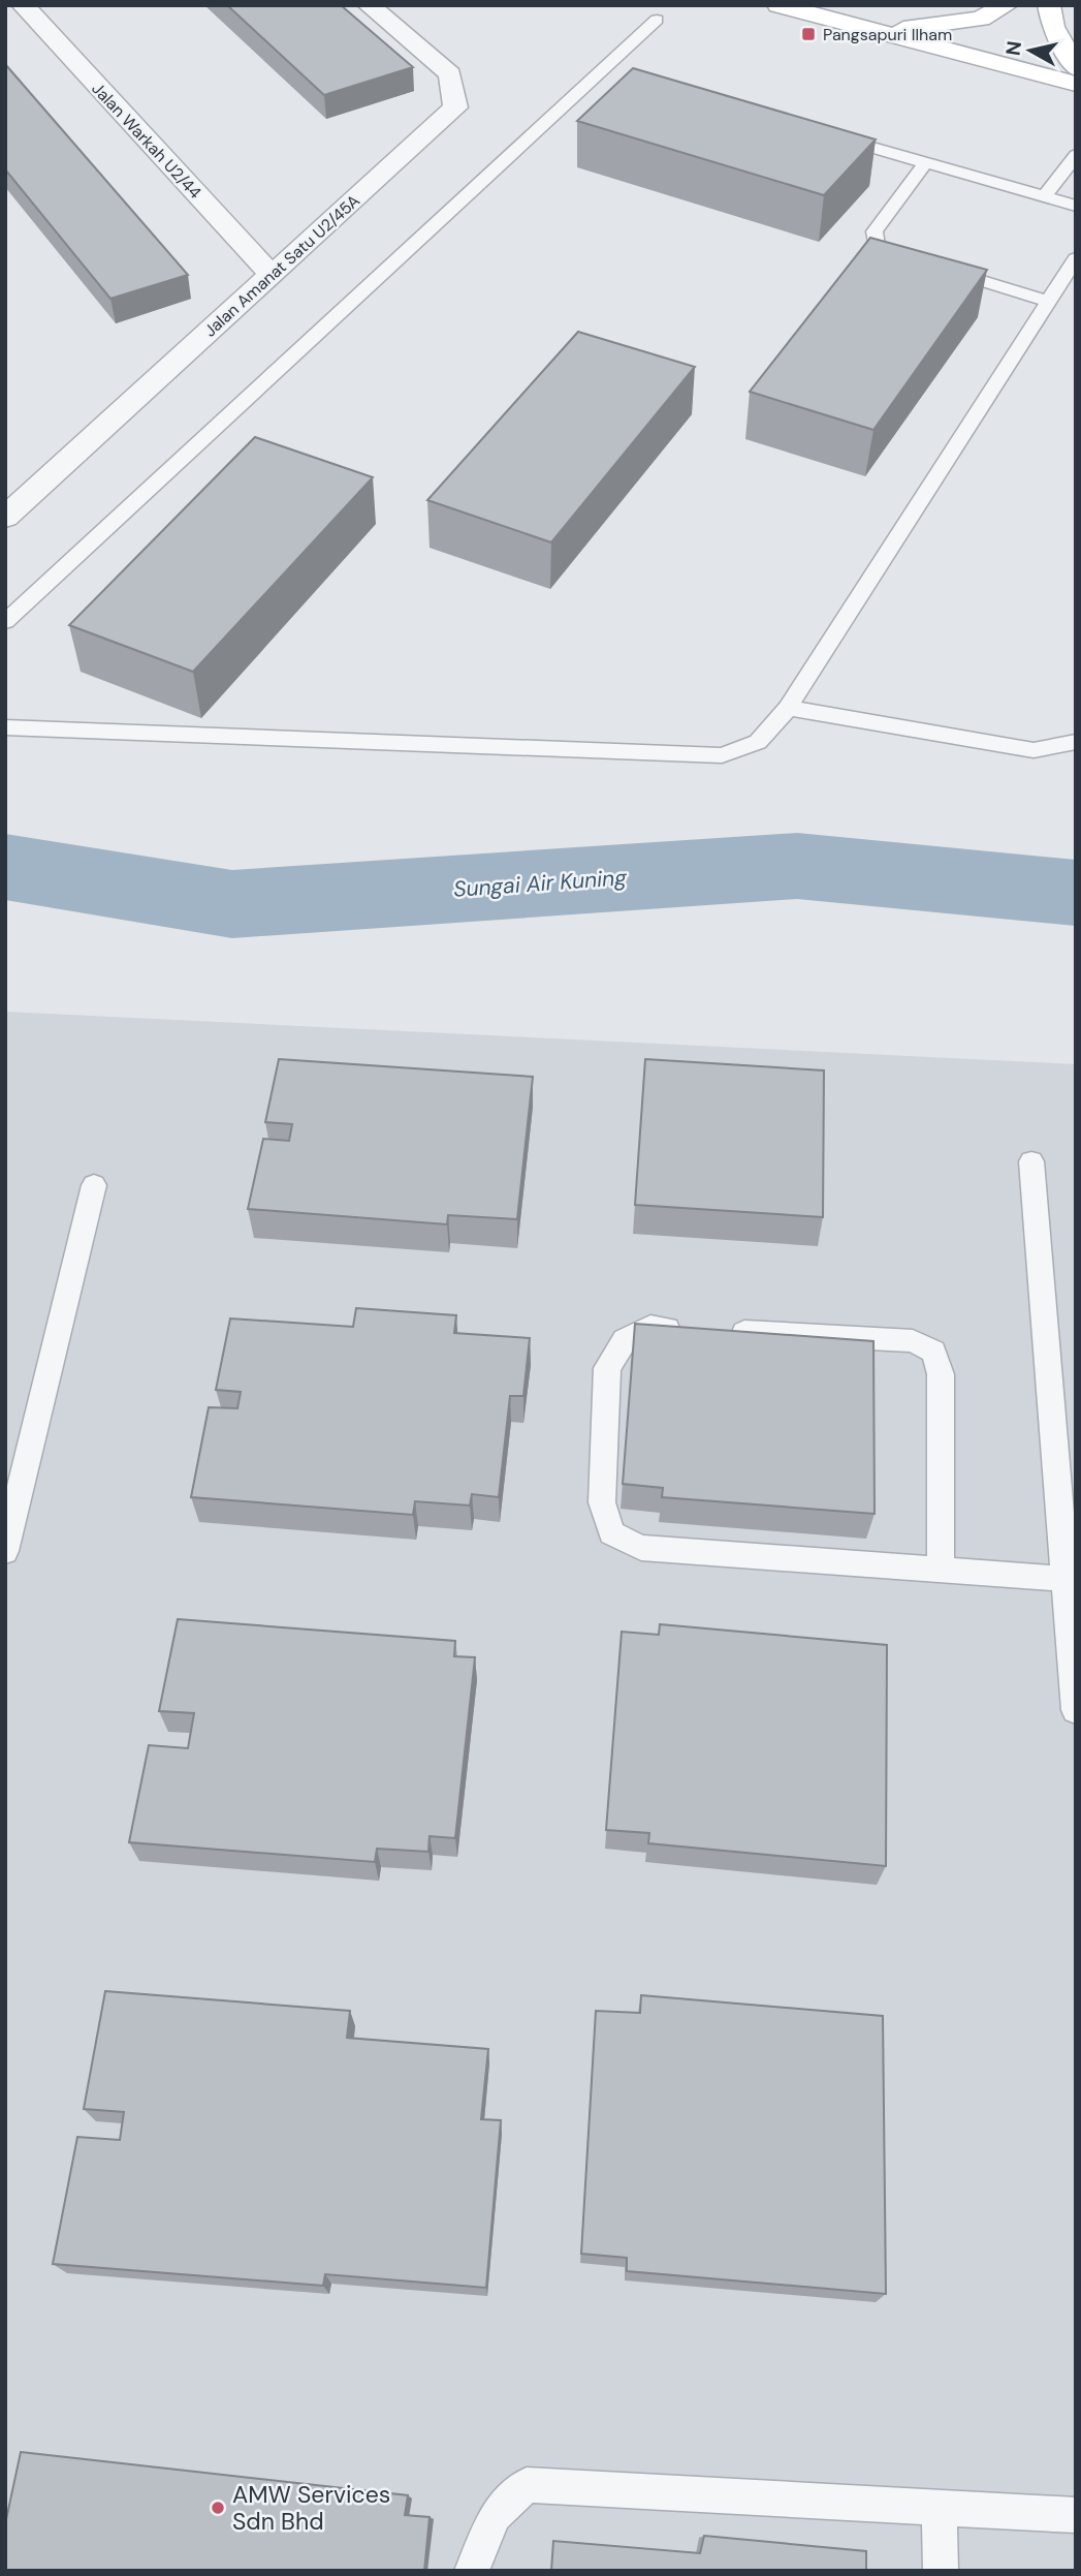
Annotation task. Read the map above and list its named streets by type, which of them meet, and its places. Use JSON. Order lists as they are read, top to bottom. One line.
{"streets":{"street":["Jalan Warkah U2/44","Jalan Amanat Satu U2/45A"]},"crossings":[["Jalan Warkah U2/44","Jalan Amanat Satu U2/45A"]],"water":["Sungai Air Kuning"],"places":{"transit":["Pangsapuri Ilham"],"other":["AMW Services Sdn Bhd"]},"north":"left"}
